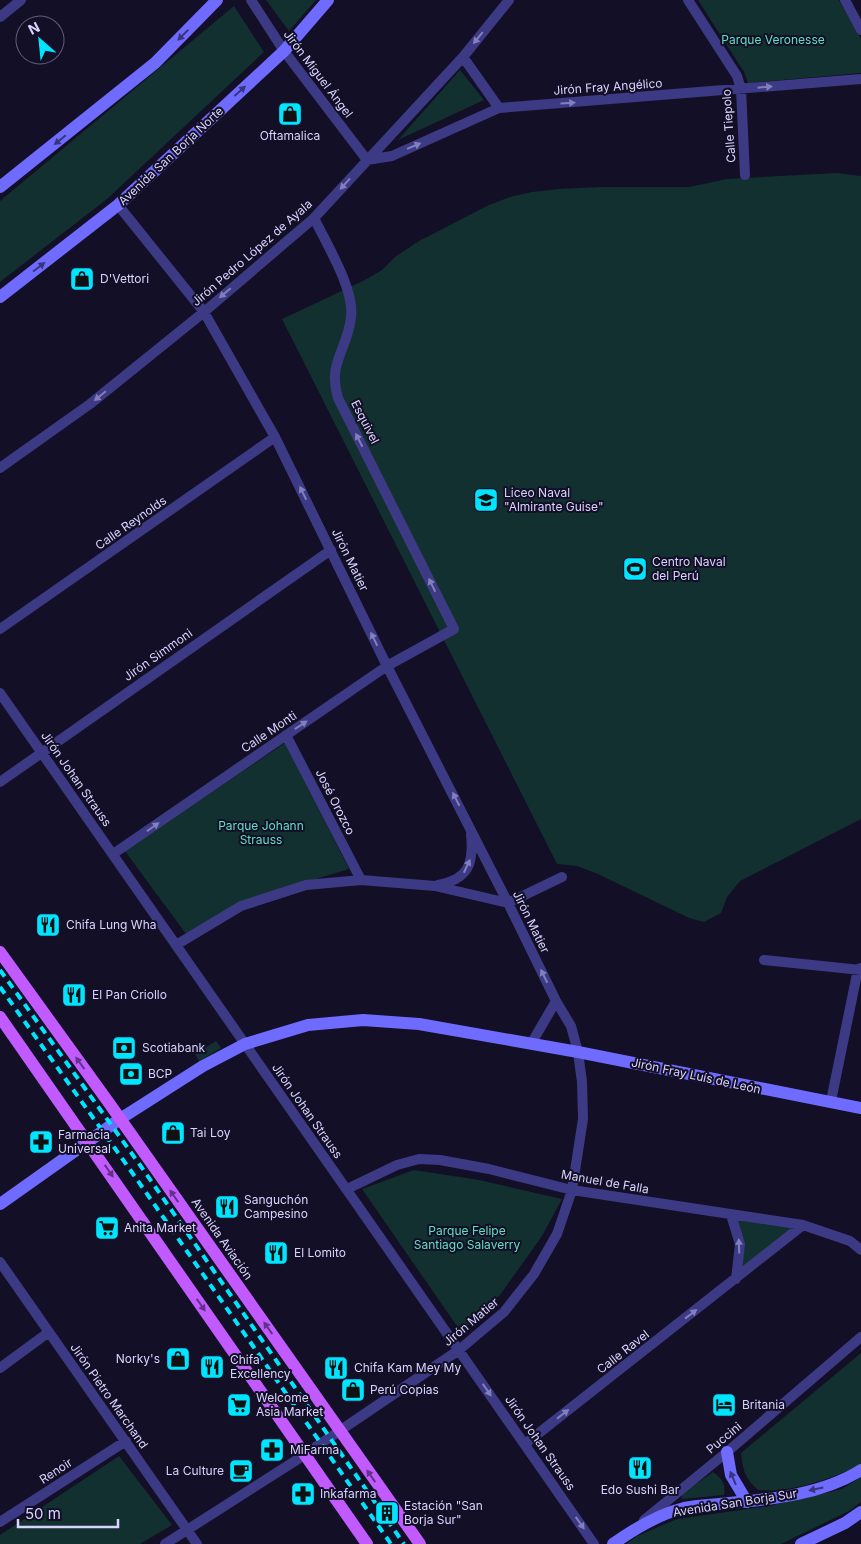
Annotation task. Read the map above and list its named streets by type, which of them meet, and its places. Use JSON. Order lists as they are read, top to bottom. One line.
{"streets":{"main road":["Avenida San Borja Norte","Jirón Fray Luís de León","Avenida Aviación","Avenida San Borja Sur"],"street":["Jirón Miguel Ángel","Jirón Fray Angélico","Calle Tiepolo","Jirón Pedro López de Ayala","Esquivel","Calle Reynolds","Jirón Matier","Jirón Simmoni","Calle Monti","Jirón Johan Strauss","José Orozco","Manuel de Falla","Calle Ravel","Jirón Pietro Marchand","Puccini","Renoir"]},"crossings":[["Jirón Miguel Ángel","Jirón Fray Angélico"],["Jirón Miguel Ángel","Avenida San Borja Norte"],["Jirón Miguel Ángel","Jirón Pedro López de Ayala"],["Jirón Fray Angélico","Calle Tiepolo"],["Jirón Fray Angélico","Jirón Pedro López de Ayala"],["Avenida San Borja Norte","Jirón Matier"],["Jirón Pedro López de Ayala","Esquivel"],["Jirón Pedro López de Ayala","Jirón Matier"],["Esquivel","Calle Monti"],["Calle Reynolds","Jirón Matier"],["Jirón Matier","Jirón Simmoni"],["Jirón Matier","Calle Monti"],["Jirón Matier","Jirón Johan Strauss"],["Jirón Matier","Jirón Fray Luís de León"],["Jirón Matier","Manuel de Falla"],["Jirón Matier","Avenida Aviación"],["Jirón Matier","Jirón Pietro Marchand"],["Jirón Simmoni","Jirón Johan Strauss"],["Calle Monti","Jirón Johan Strauss"],["Calle Monti","José Orozco"],["Jirón Johan Strauss","Jirón Fray Luís de León"],["Jirón Johan Strauss","Manuel de Falla"],["Jirón Johan Strauss","Calle Ravel"],["Jirón Fray Luís de León","Avenida Aviación"],["Manuel de Falla","Calle Ravel"],["Jirón Pietro Marchand","Renoir"],["Puccini","Avenida San Borja Sur"]],"one_way":["Jirón Fray Angélico","Jirón Pedro López de Ayala","Esquivel","Calle Monti","Calle Ravel"],"parks":["Parque Veronesse","Parque Johann Strauss","Parque Felipe Santiago Salaverry"],"places":{"shop":["Oftamalica","D'Vettori","Tai Loy","Norky's","Perú Copias"],"school or university":["Liceo Naval \"Almirante Guise\""],"sports":["Centro Naval del Perú"],"restaurant":["Chifa Lung Wha","El Pan Criollo","Sanguchón Campesino","El Lomito","Chifa Excellency","Chifa Kam Mey My","Edo Sushi Bar"],"bank":["Scotiabank","BCP"],"pharmacy":["Farmacia Universal","MiFarma","Inkafarma"],"supermarket":["Anita Market","Welcome Asia Market"],"hotel":["Britania"],"cafe":["La Culture"],"building":["Estación \"San Borja Sur\""]},"scale_bar":"50 m","north":"top left"}
